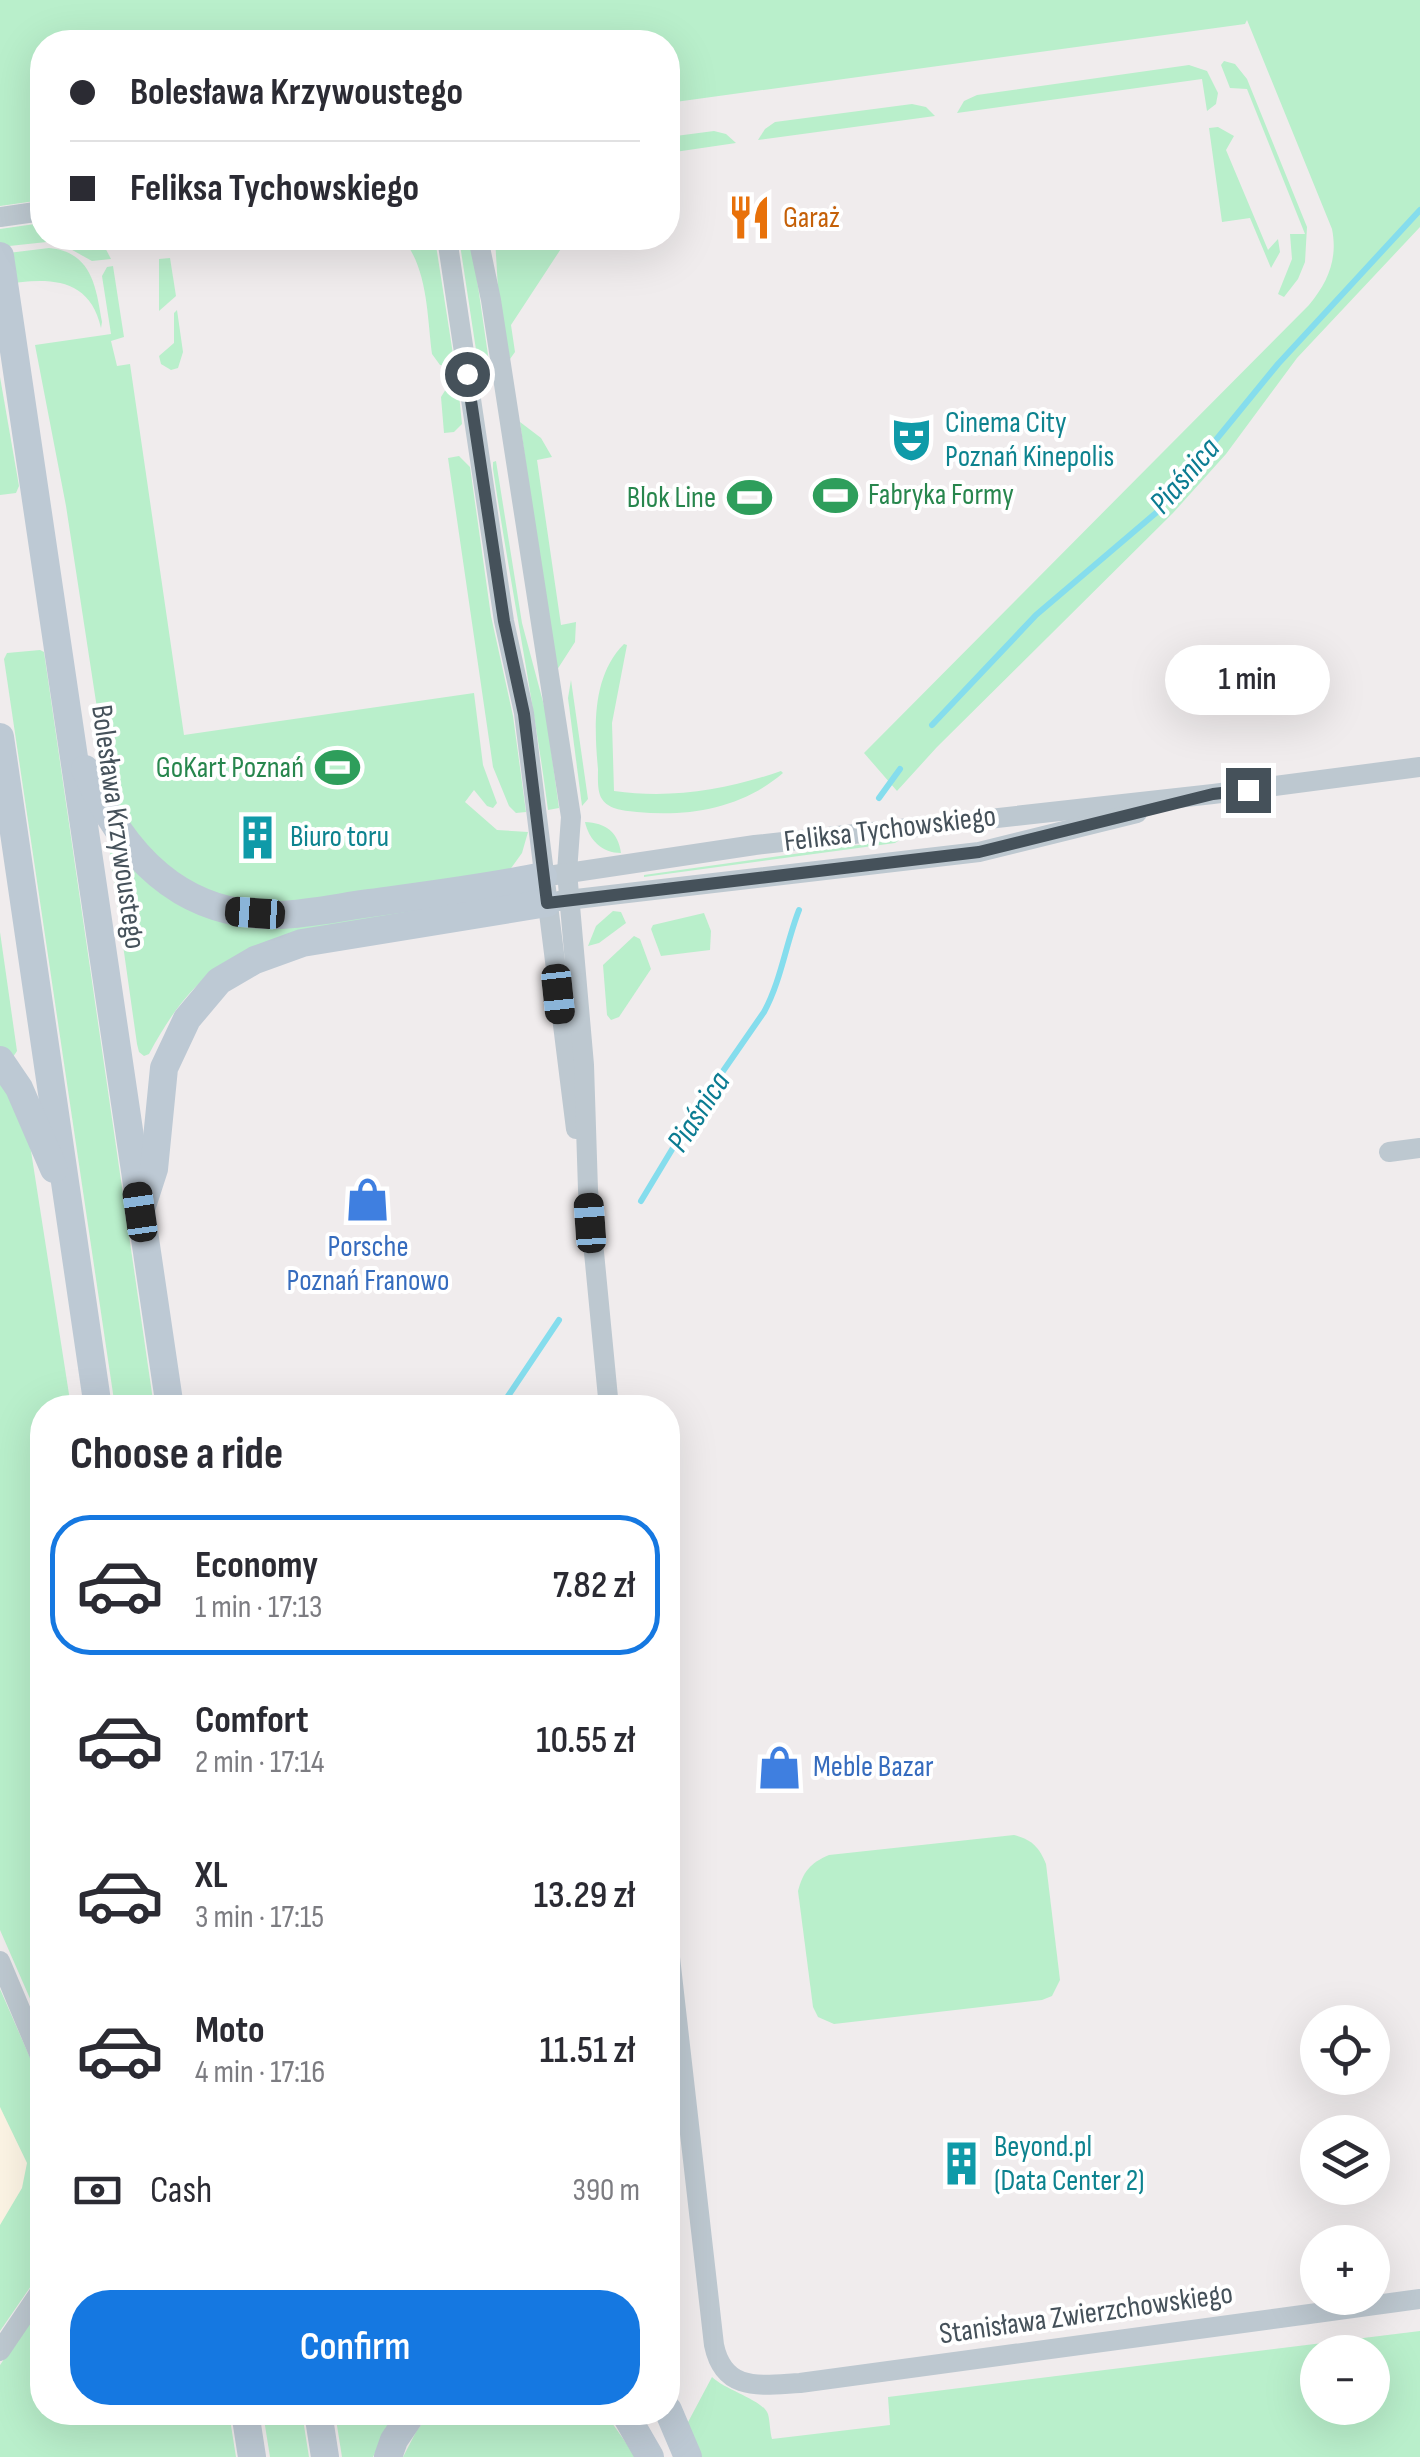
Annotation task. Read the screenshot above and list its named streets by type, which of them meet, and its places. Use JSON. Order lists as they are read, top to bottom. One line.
{"streets":{"main road":["Bolesława Krzywoustego"],"street":["Feliksa Tychowskiego","Stanisława Zwierzchowskiego"]},"water":["Piaśnica"],"places":{"restaurant":["Garaż"],"theatre":["Cinema City Poznań Kinepolis"],"sports":["Fabryka Formy","Blok Line","GoKart Poznań"],"building":["Biuro toru","Beyond.pl (Data Center 2)"],"shop":["Porsche Poznań Franowo","Meble Bazar"]},"page":{"banner":["Bolesława Krzywoustego","Feliksa Tychowskiego"],"bubble":"1 min","heading":"Choose a ride","list":[{"name":"Economy","note":"1 min · 17:13","value":"7.82 zł"},{"name":"Comfort","note":"2 min · 17:14","value":"10.55 zł"},{"name":"XL","note":"3 min · 17:15","value":"13.29 zł"},{"name":"Moto","note":"4 min · 17:16","value":"11.51 zł"}],"map_buttons":["+","−"],"pay":["Cash","390 m"],"buttons":"Confirm"}}
